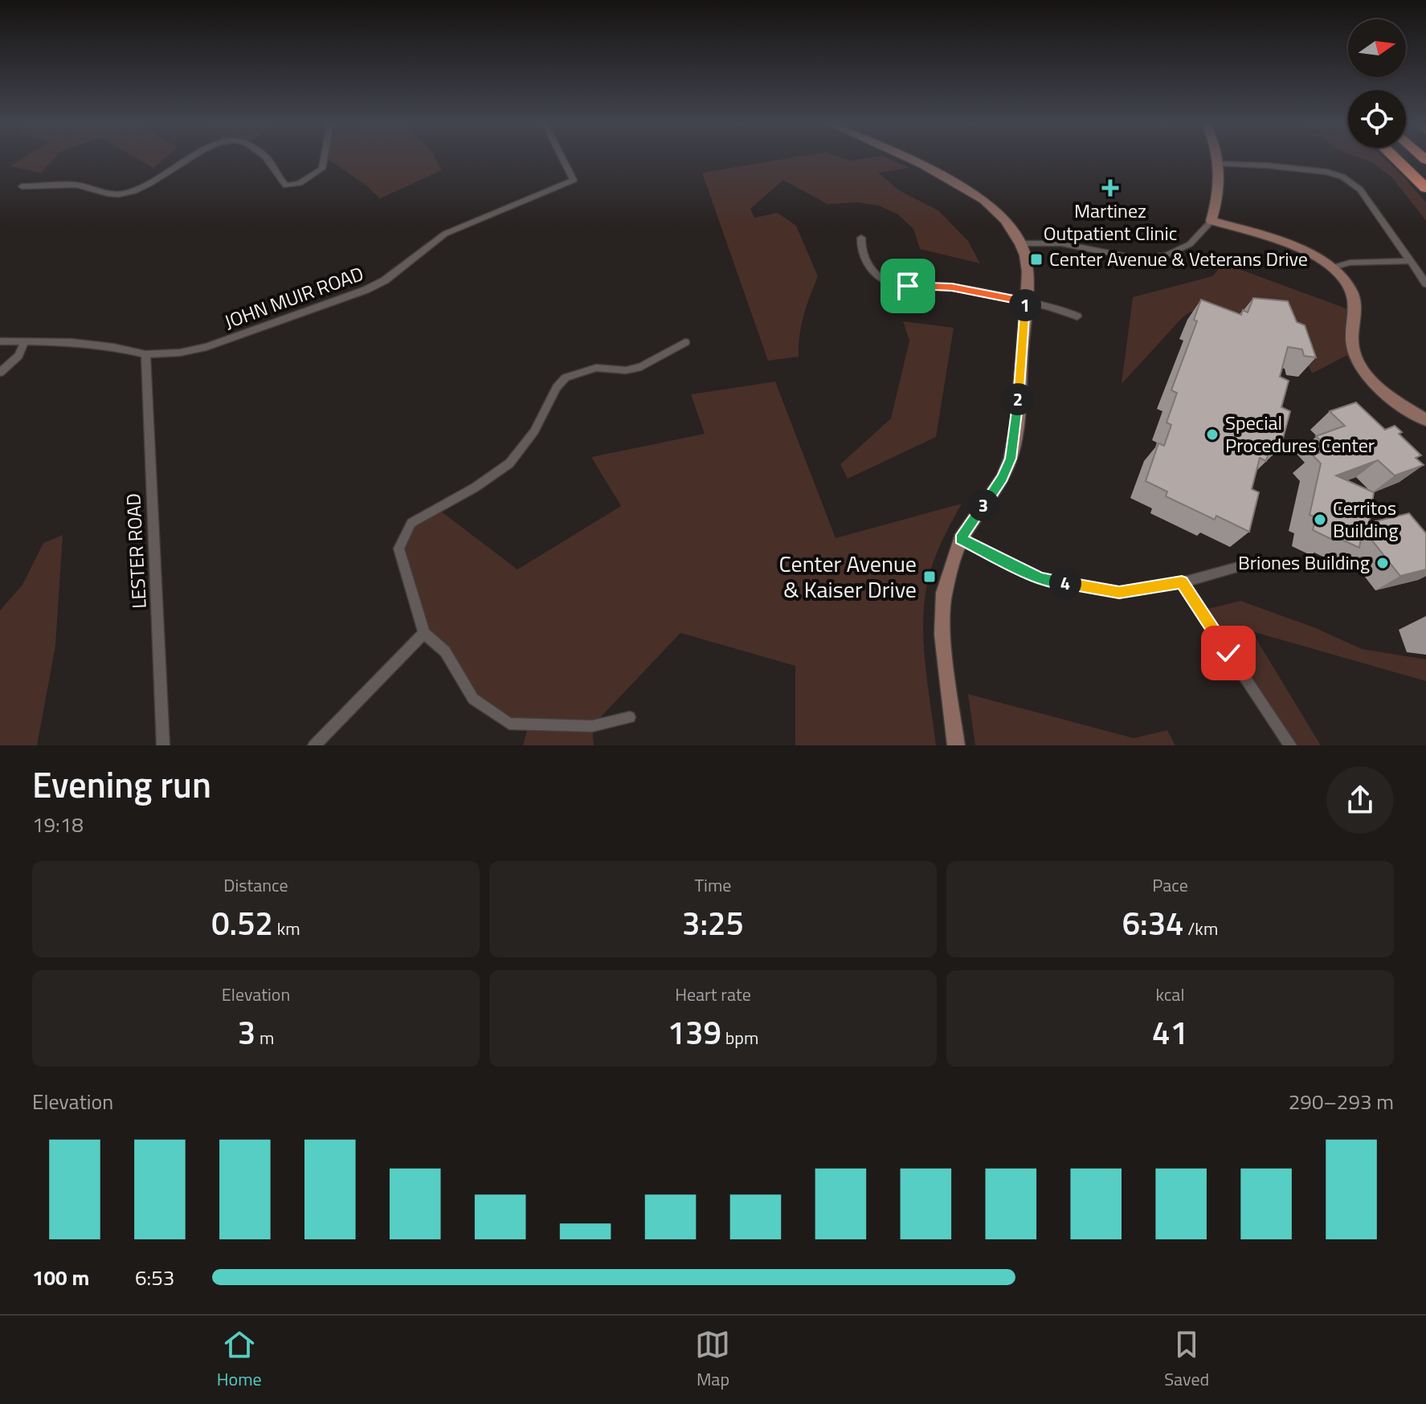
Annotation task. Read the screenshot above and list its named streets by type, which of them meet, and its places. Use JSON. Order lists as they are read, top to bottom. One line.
{"streets":{"street":["JOHN MUIR ROAD","LESTER ROAD"]},"crossings":[["JOHN MUIR ROAD","LESTER ROAD"]],"places":{"health":["Martinez Outpatient Clinic"],"transit":["Center Avenue & Veterans Drive","Center Avenue & Kaiser Drive"],"other":["Special Procedures Center","Cerritos Building","Briones Building"]},"north":"right","page":{"pins":["1","2","3","4"],"heading":["Evening run","19:18"],"stats":[["Distance","0.52 km"],["Time","3:25"],["Pace","6:34 /km"],["Elevation","3 m"],["Heart rate","139 bpm"],["kcal","41"]],"chart":["Elevation","290–293 m"],"list":[{"name":"100 m","note":"6:53"}],"tabs":["Home","Map","Saved"]}}
